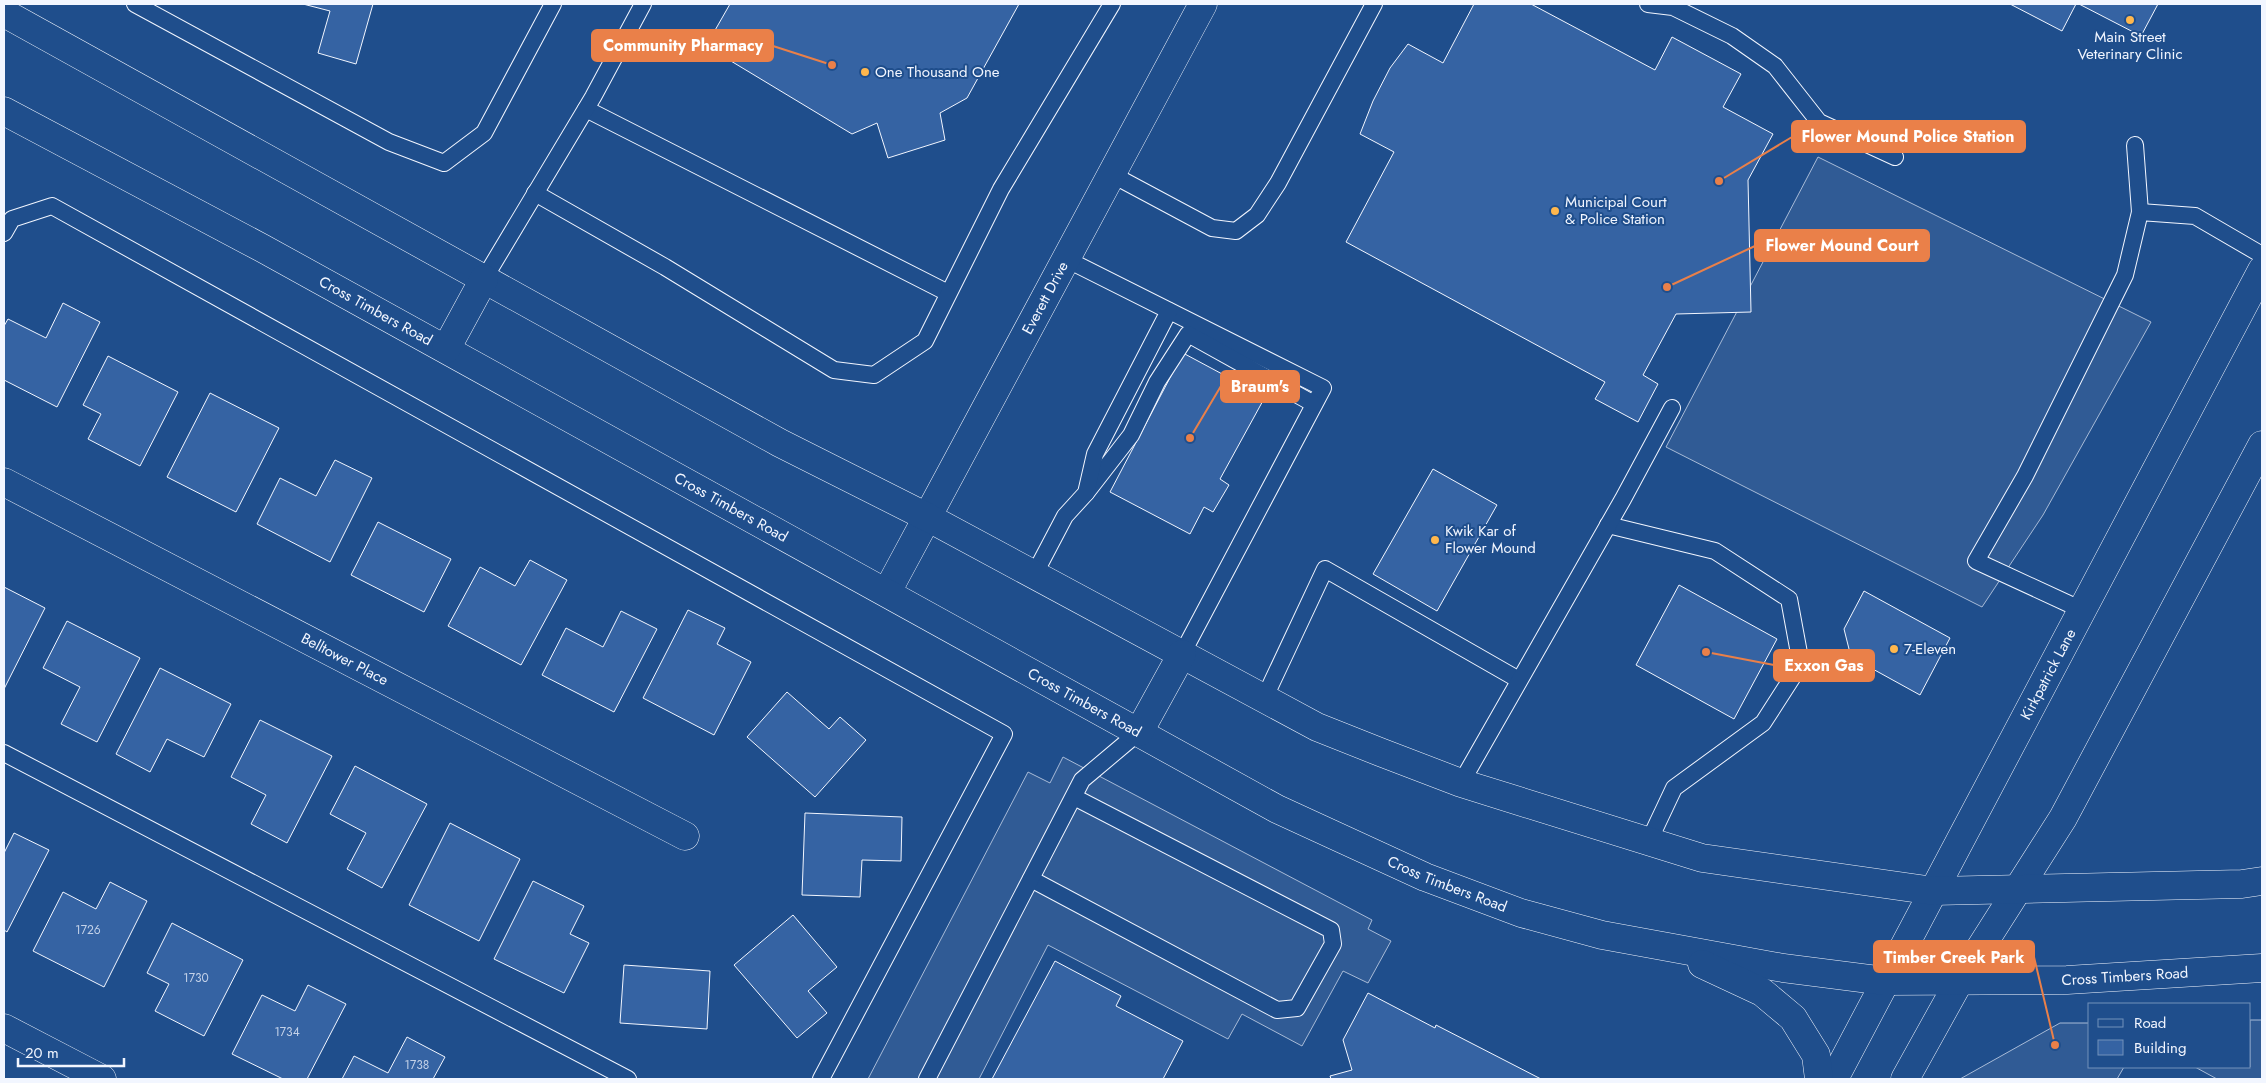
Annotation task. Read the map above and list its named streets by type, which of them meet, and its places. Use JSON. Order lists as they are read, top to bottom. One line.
{"streets":{"main road":["Everett Drive","Cross Timbers Road","Belltower Place","Kirkpatrick Lane"]},"crossings":[["Everett Drive","Cross Timbers Road"],["Cross Timbers Road","Kirkpatrick Lane"]],"places":["Main Street Veterinary Clinic","Community Pharmacy","One Thousand One","Flower Mound Police Station","Municipal Court & Police Station","Flower Mound Court","Braum's","Kwik Kar of Flower Mound","7-Eleven","Exxon Gas","Timber Creek Park"],"house_numbers":["1726","1730","1734","1738"],"legend":["Road","Building"],"scale_bar":"20 m"}
